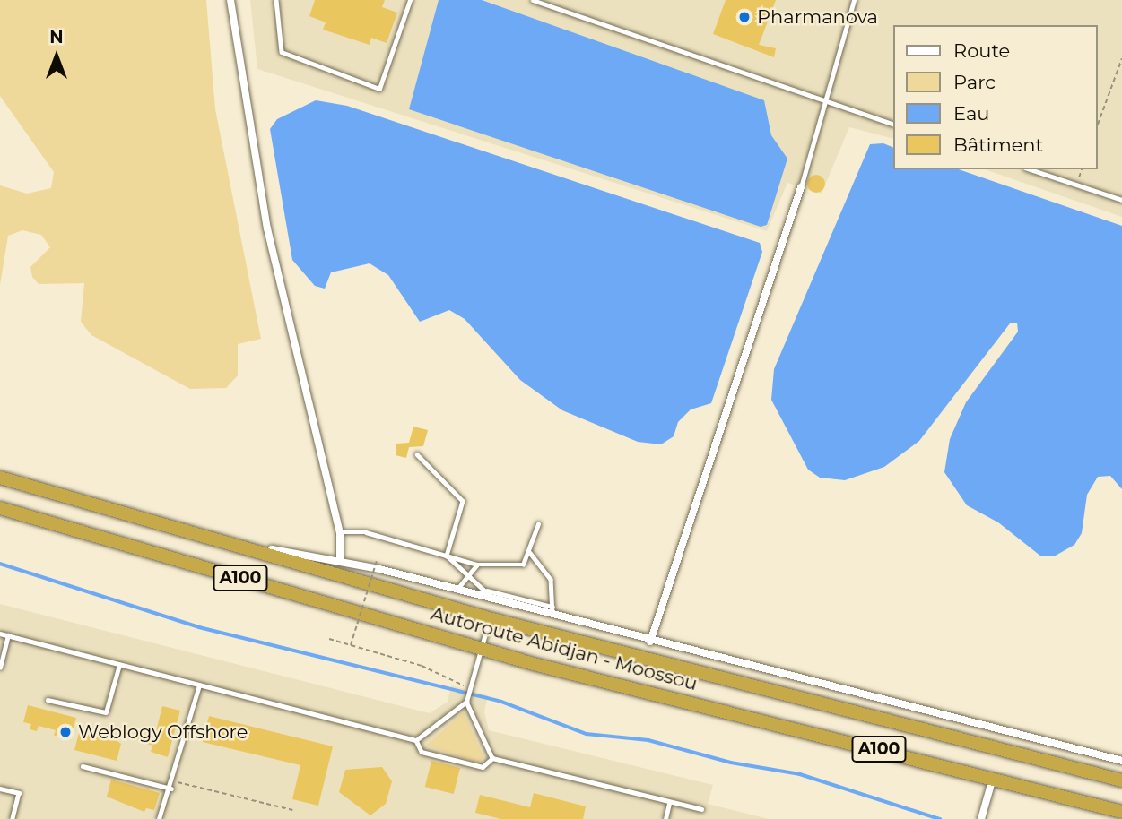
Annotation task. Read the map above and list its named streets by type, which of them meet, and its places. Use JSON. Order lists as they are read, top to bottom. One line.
{"streets":{"highway":["A100","Autoroute Abidjan - Moossou"]},"places":["Pharmanova","Weblogy Offshore"],"legend":["Route","Parc","Eau","Bâtiment"],"north":"top"}
